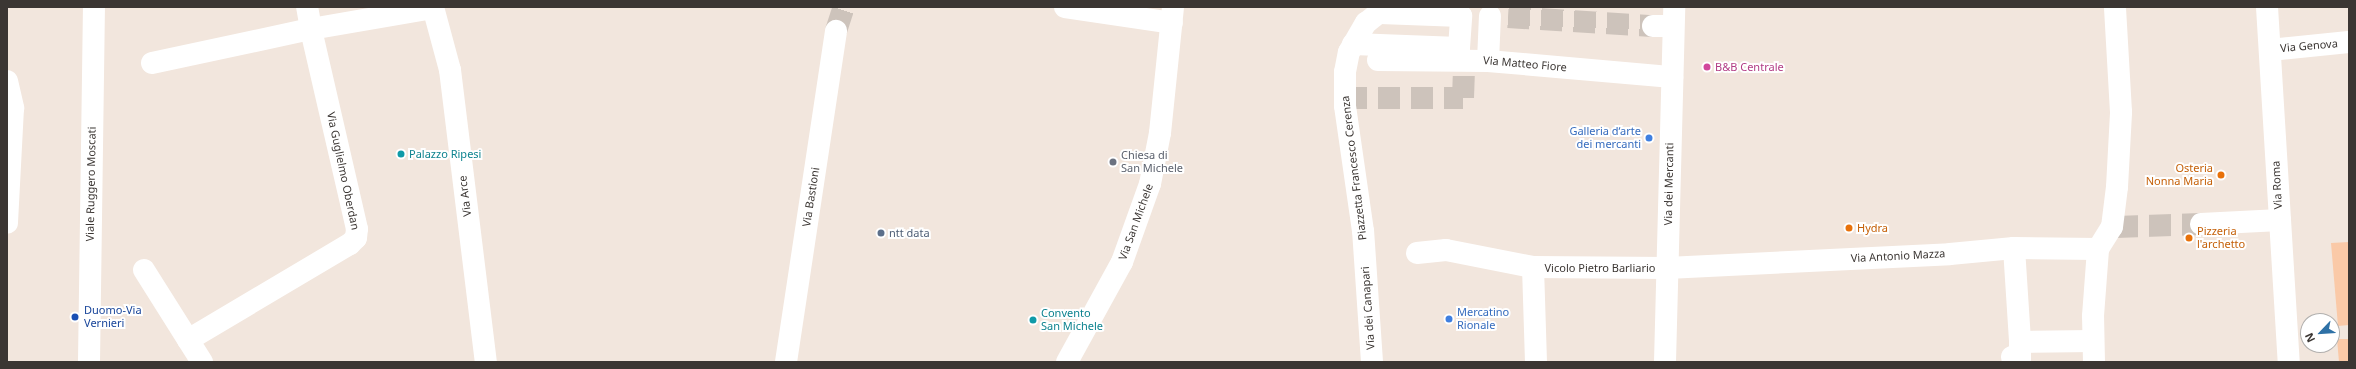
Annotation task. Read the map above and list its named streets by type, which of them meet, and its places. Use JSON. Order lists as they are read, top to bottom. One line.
{"streets":{"street":["Via Genova","Via Matteo Fiore","Piazzetta Francesco Cerenza","Via Guglielmo Oberdan","Viale Ruggero Moscati","Via dei Mercanti","Via Roma","Via Arce","Via Bastioni","Via San Michele","Via Antonio Mazza","Vicolo Pietro Barliario","Via dei Canapari"]},"crossings":[["Via Genova","Via Roma"],["Via Matteo Fiore","Via dei Mercanti"],["Piazzetta Francesco Cerenza","Via dei Canapari"],["Via dei Mercanti","Via Antonio Mazza"],["Via dei Mercanti","Vicolo Pietro Barliario"],["Via Antonio Mazza","Vicolo Pietro Barliario"]],"places":["B&B Centrale","Galleria d‘arte dei mercanti","Palazzo Ripesi","Chiesa di San Michele","Osteria Nonna Maria","Hydra","ntt data","Pizzeria l'archetto","Duomo-Via Vernieri","Mercatino Rionale","Convento San Michele"],"north":"bottom left"}
